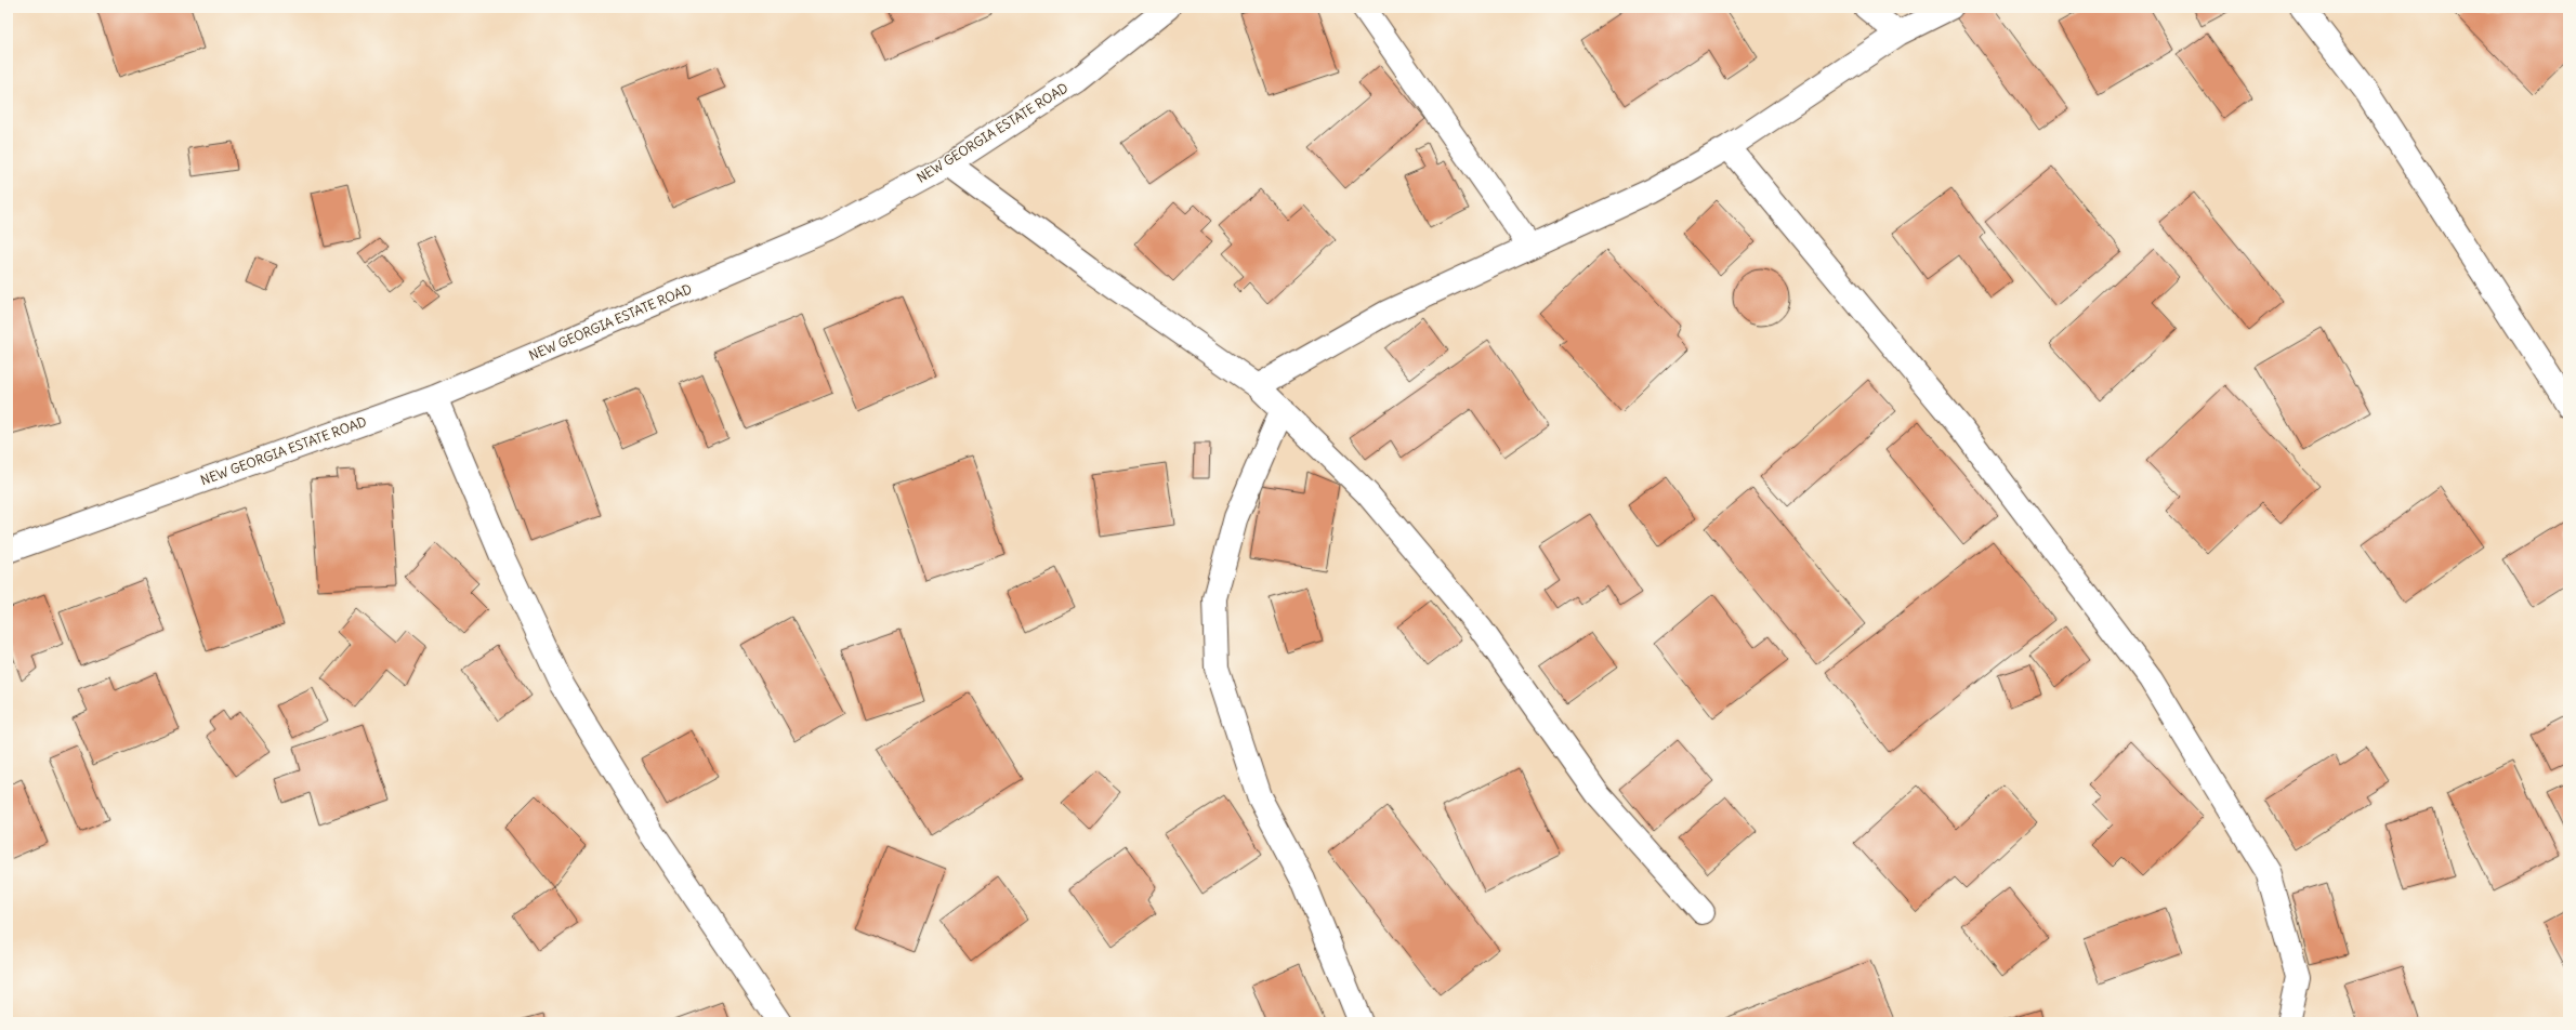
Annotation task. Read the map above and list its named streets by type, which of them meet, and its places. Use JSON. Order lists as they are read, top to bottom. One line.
{"streets":{"street":["NEW GEORGIA ESTATE ROAD"]}}
